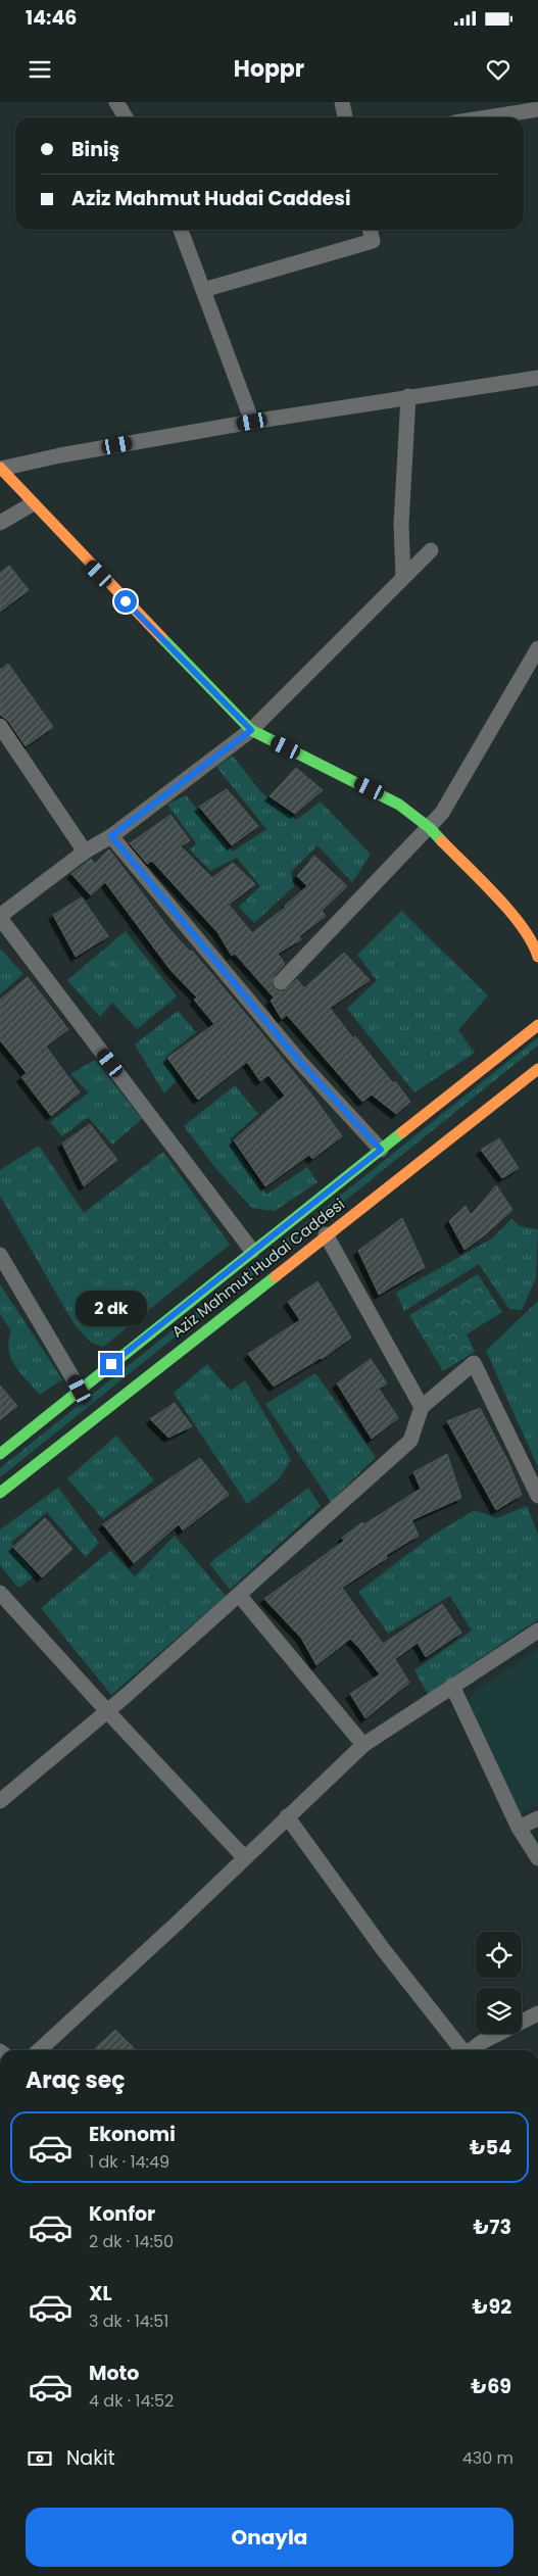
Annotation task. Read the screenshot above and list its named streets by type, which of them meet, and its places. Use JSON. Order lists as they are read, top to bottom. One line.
{"streets":{"main road":["Aziz Mahmut Hudai Caddesi"]},"page":{"status":"14:46","header":"Hoppr","banner":["Biniş","Aziz Mahmut Hudai Caddesi"],"bubble":"2 dk","heading":"Araç seç","list":[{"name":"Ekonomi","note":"1 dk · 14:49","value":"₺54"},{"name":"Konfor","note":"2 dk · 14:50","value":"₺73"},{"name":"XL","note":"3 dk · 14:51","value":"₺92"},{"name":"Moto","note":"4 dk · 14:52","value":"₺69"}],"pay":["Nakit","430 m"],"buttons":"Onayla"}}
